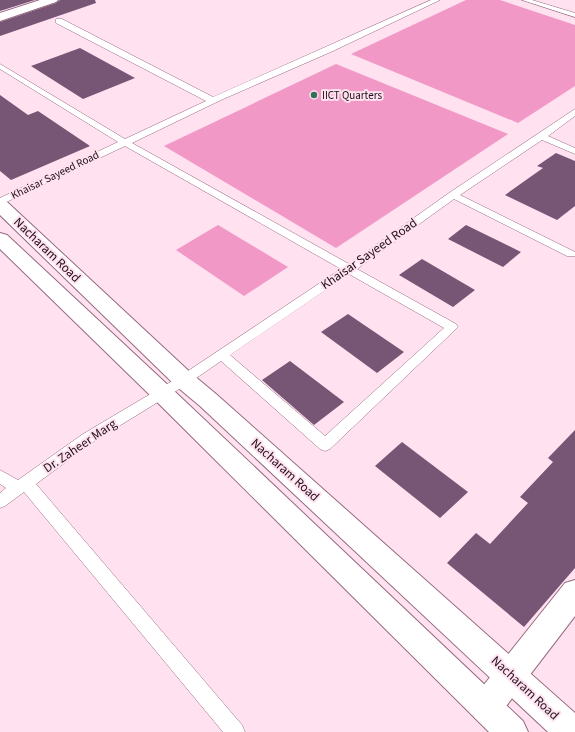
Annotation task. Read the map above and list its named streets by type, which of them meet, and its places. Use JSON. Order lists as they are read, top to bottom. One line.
{"streets":{"main road":["Nacharam Road"],"lane":["Khaisar Sayeed Road","Dr. Zaheer Marg"]},"crossings":[["Khaisar Sayeed Road","Nacharam Road"],["Khaisar Sayeed Road","Dr. Zaheer Marg"],["Nacharam Road","Dr. Zaheer Marg"]],"places":["IICT Quarters"]}
